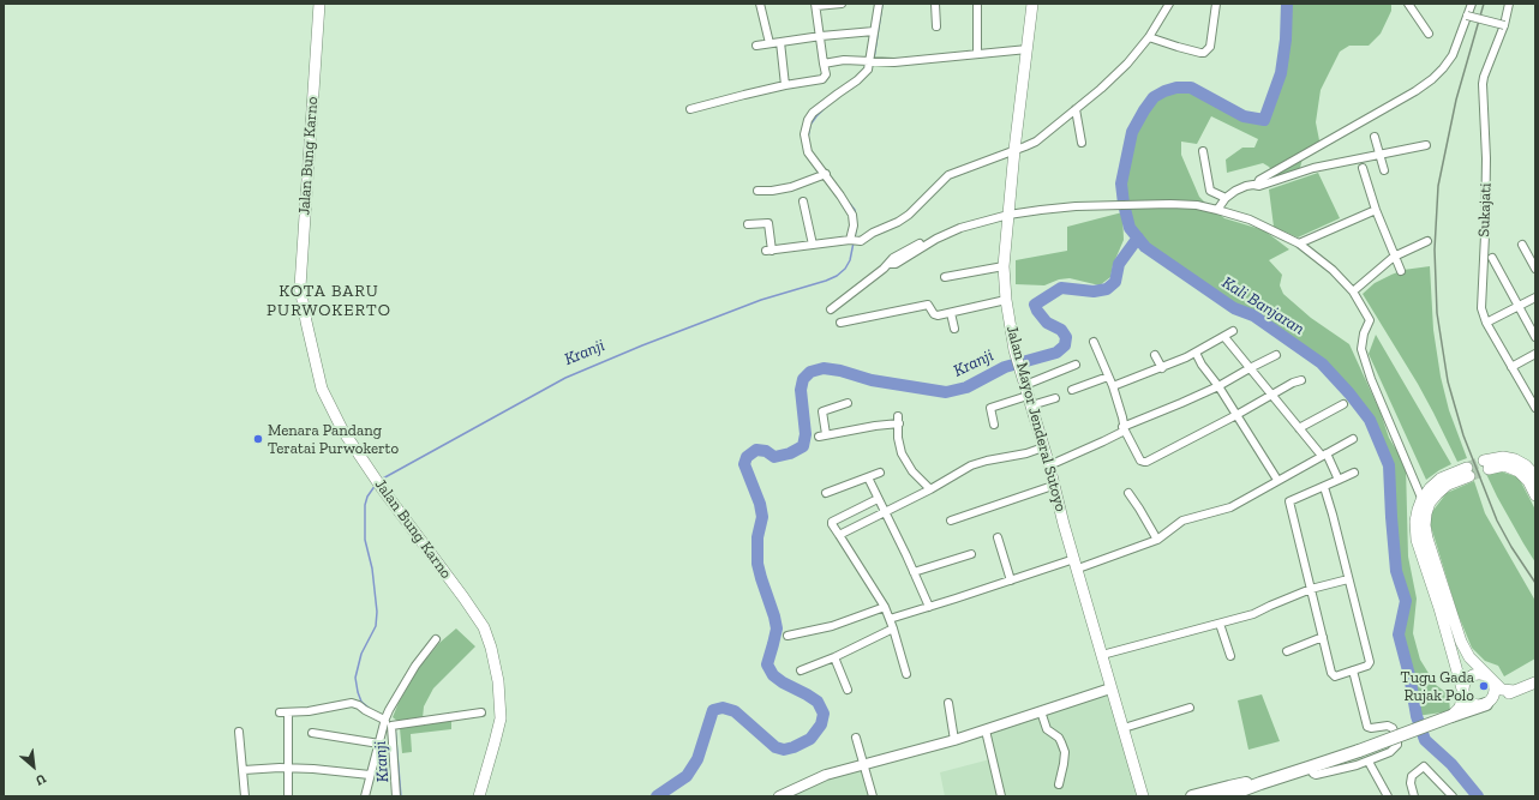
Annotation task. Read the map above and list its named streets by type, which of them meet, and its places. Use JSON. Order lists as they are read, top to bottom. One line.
{"streets":{"main road":["Jalan Bung Karno","Jalan Mayor Jenderal Sutoyo"],"street":["Sukajati"]},"districts":["KOTA BARU PURWOKERTO"],"water":["Kali Banjaran","Kranji"],"places":["Menara Pandang Teratai Purwokerto","Tugu Gada Rujak Polo"],"north":"bottom right"}
